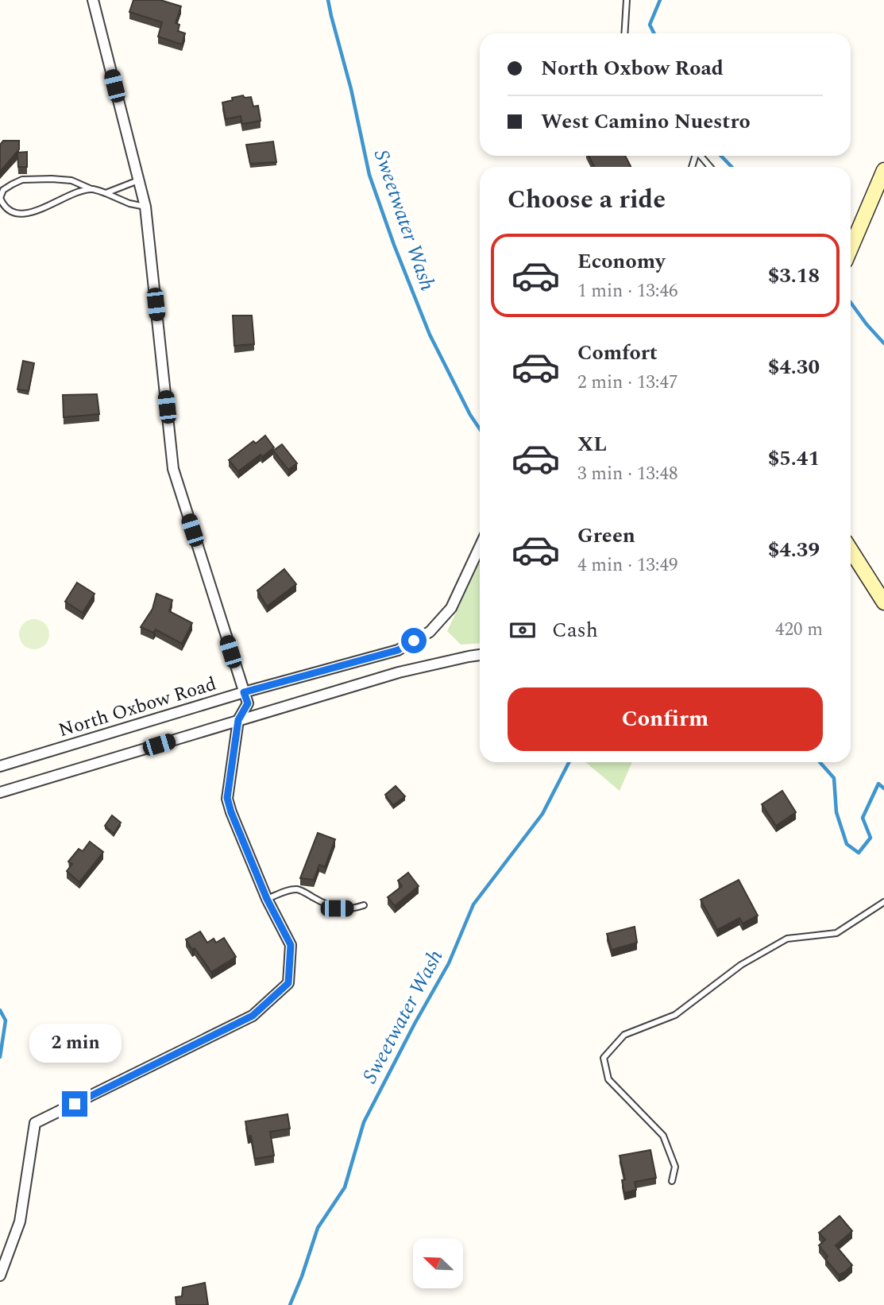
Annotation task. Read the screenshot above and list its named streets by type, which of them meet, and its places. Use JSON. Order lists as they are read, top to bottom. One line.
{"streets":{"street":["North Oxbow Road"]},"water":["Sweetwater Wash"],"north":"top left","page":{"banner":["North Oxbow Road","West Camino Nuestro"],"heading":"Choose a ride","list":[{"name":"Economy","note":"1 min · 13:46","value":"$3.18"},{"name":"Comfort","note":"2 min · 13:47","value":"$4.30"},{"name":"XL","note":"3 min · 13:48","value":"$5.41"},{"name":"Green","note":"4 min · 13:49","value":"$4.39"}],"pay":["Cash","420 m"],"buttons":"Confirm","bubble":"2 min"}}
